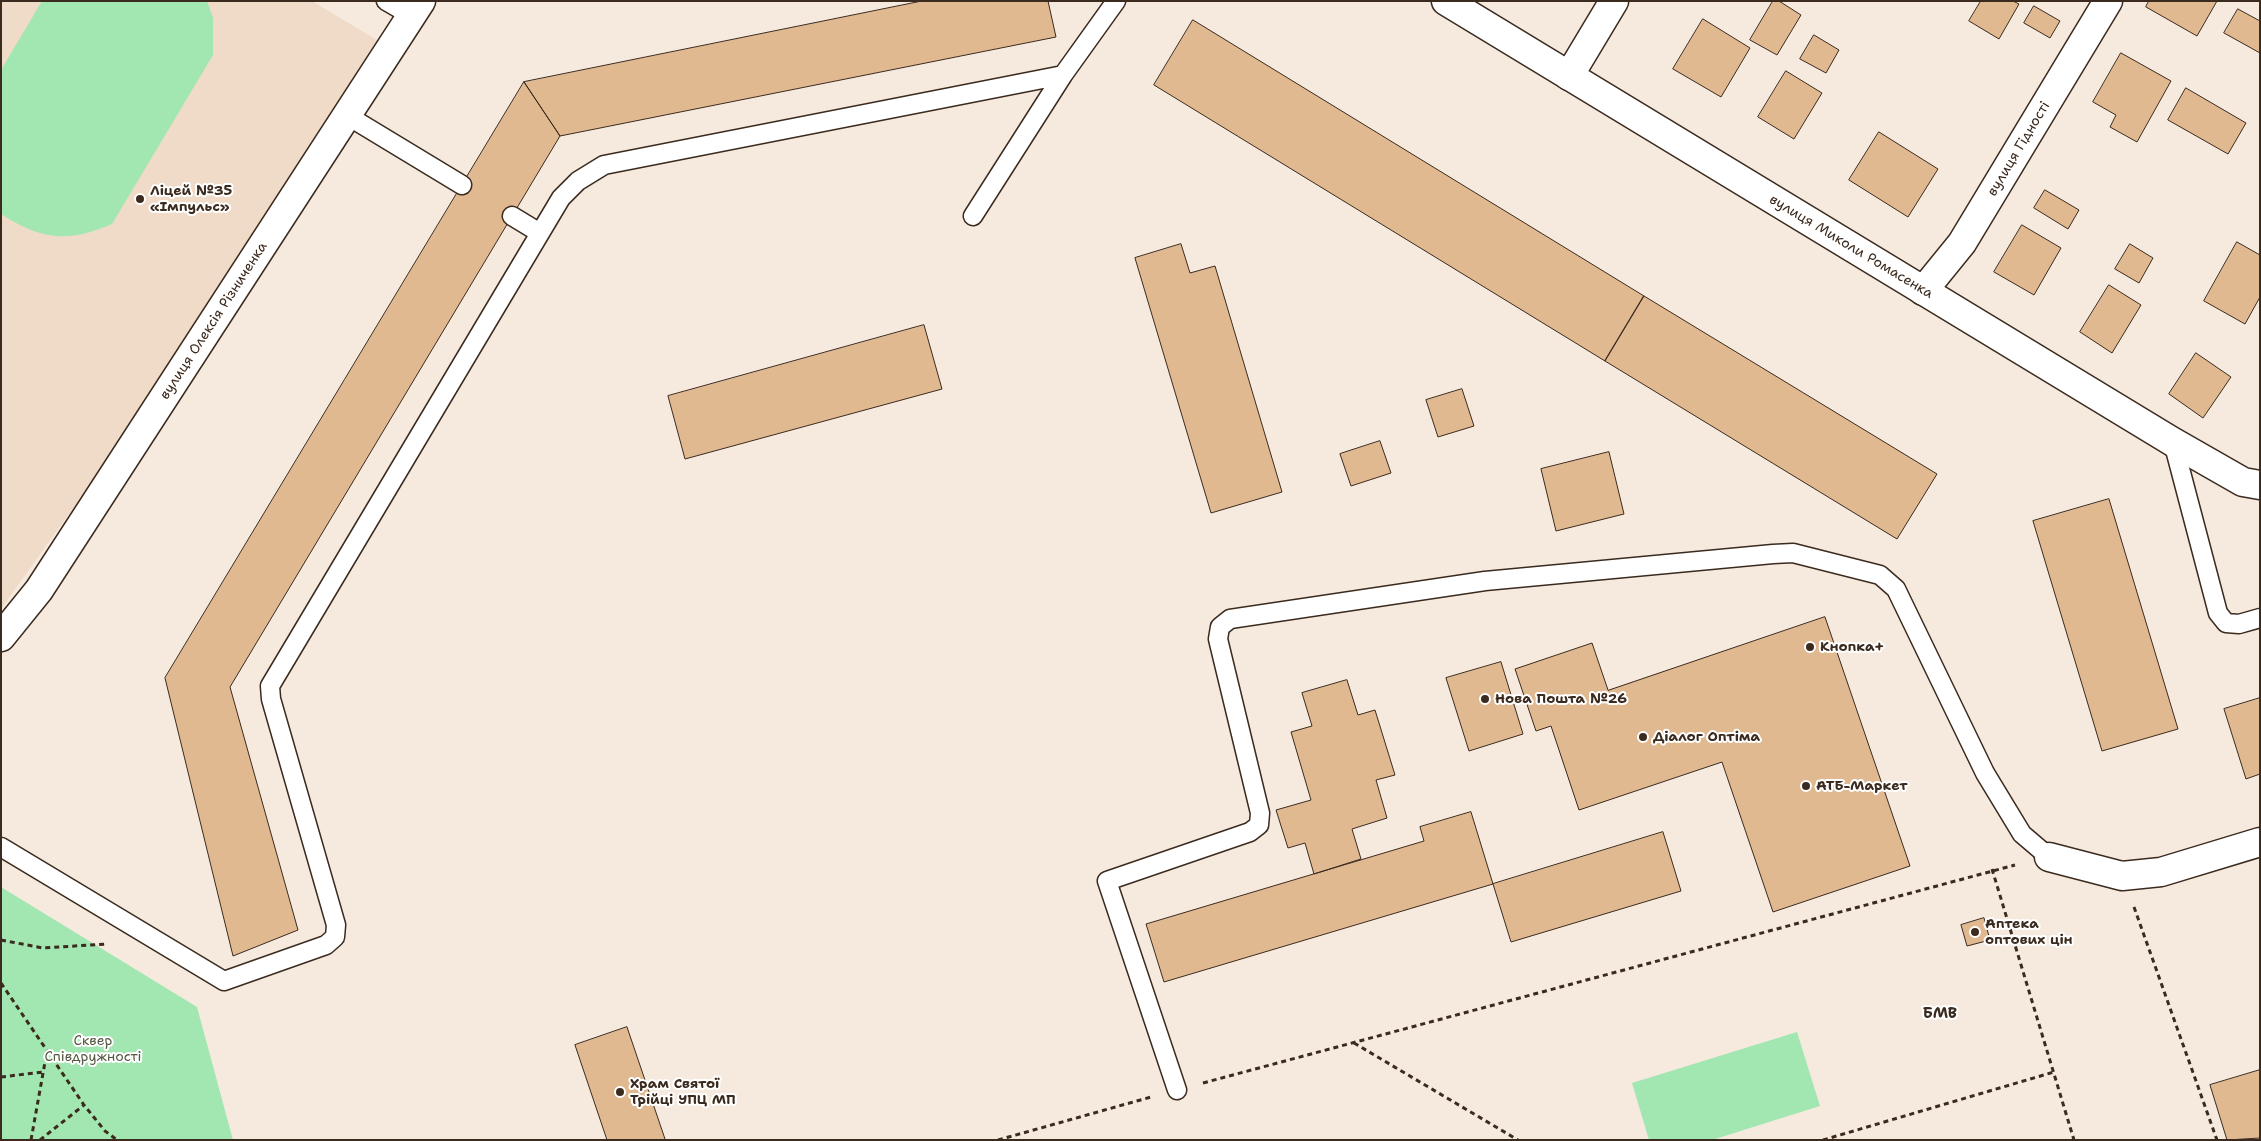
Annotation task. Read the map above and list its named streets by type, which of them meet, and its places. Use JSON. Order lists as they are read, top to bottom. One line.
{"streets":{"street":["вулиця Гідності","вулиця Миколи Ромасенка","вулиця Олексія Різниченка"]},"crossings":[["вулиця Гідності","вулиця Миколи Ромасенка"]],"districts":["БМВ"],"parks":["Сквер Співдружності"],"places":["Ліцей №35 «Імпульс»","Кнопка+","Нова Пошта №26","Діалог Оптіма","АТБ-Маркет","Аптека оптових цін","Храм Святої Трійці УПЦ МП"]}
